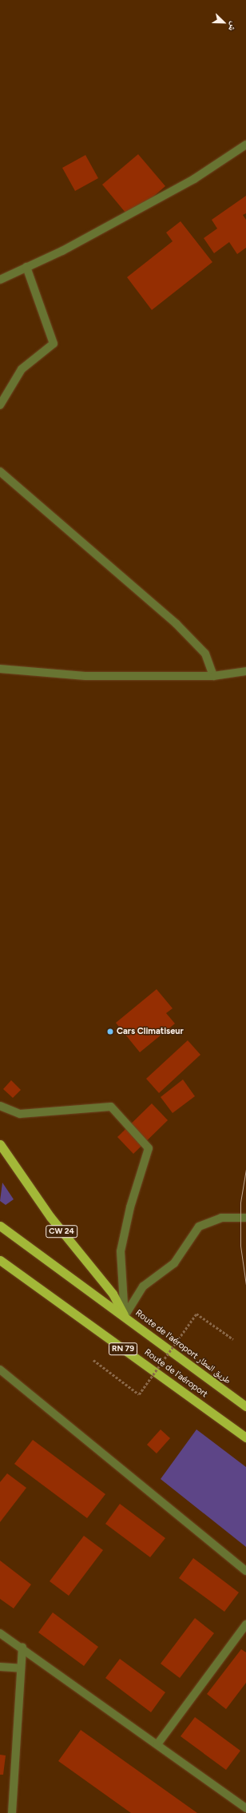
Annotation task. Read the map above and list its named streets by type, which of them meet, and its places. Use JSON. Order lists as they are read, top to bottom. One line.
{"streets":{"highway":["CW 24","Route de l'aéroport طريق المطار","RN 79","Route de l'aéroport"]},"places":["Cars Climatiseur"],"north":"bottom right"}
